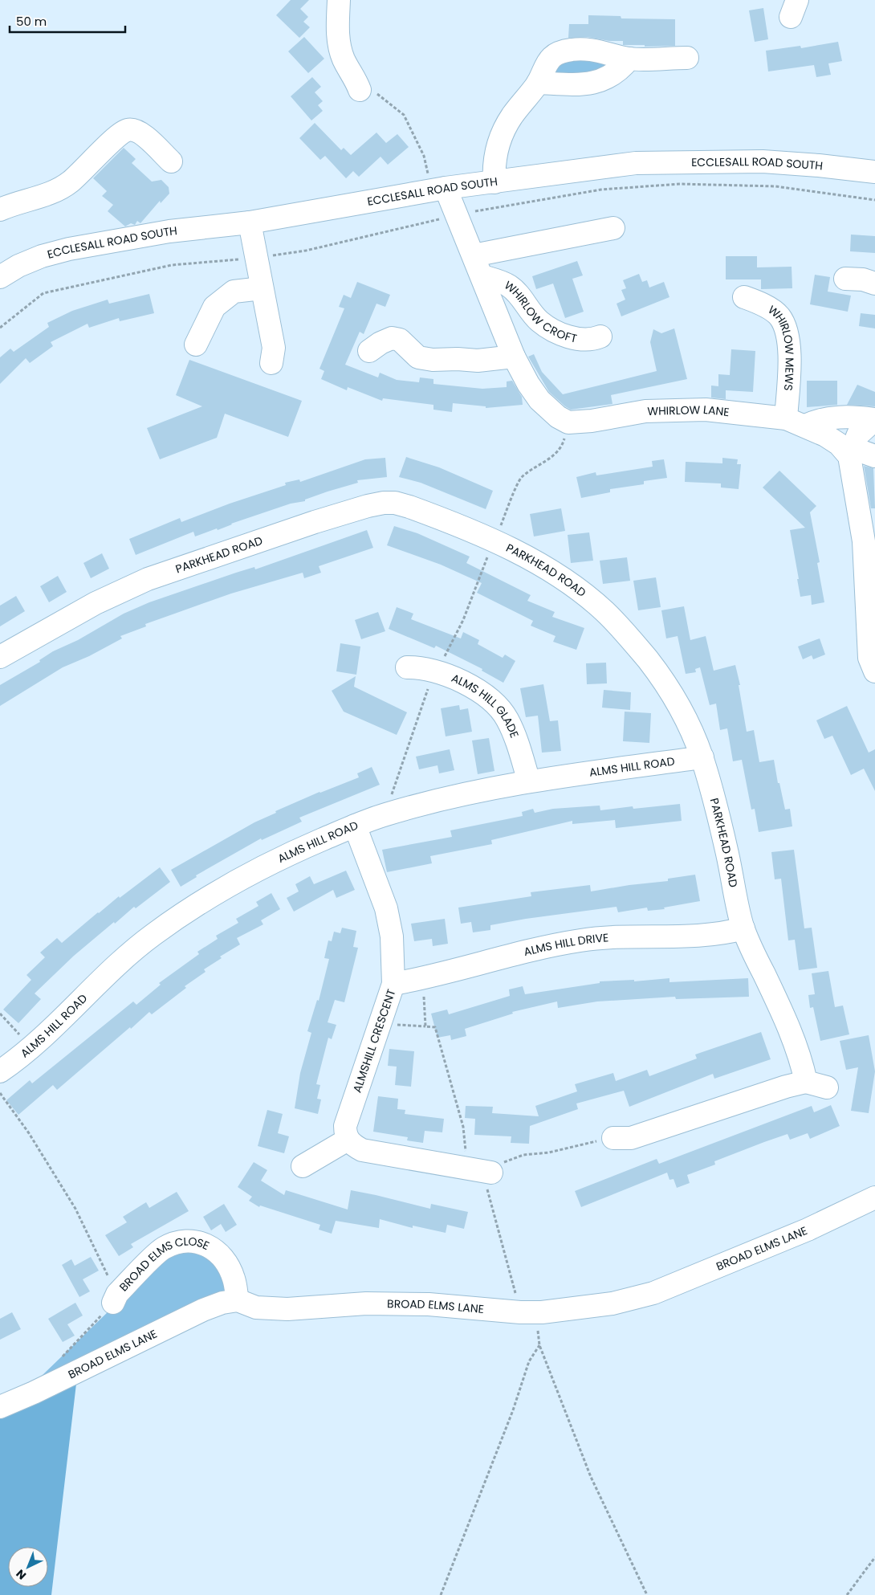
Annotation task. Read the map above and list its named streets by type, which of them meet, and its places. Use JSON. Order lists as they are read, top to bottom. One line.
{"streets":{"street":["ECCLESALL ROAD SOUTH","WHIRLOW CROFT","WHIRLOW MEWS","WHIRLOW LANE","PARKHEAD ROAD","ALMS HILL GLADE","ALMS HILL ROAD","ALMS HILL DRIVE","ALMSHILL CRESCENT","BROAD ELMS LANE","BROAD ELMS CLOSE"]},"crossings":[["WHIRLOW MEWS","WHIRLOW LANE"],["PARKHEAD ROAD","ALMS HILL ROAD"],["PARKHEAD ROAD","ALMS HILL DRIVE"],["ALMS HILL GLADE","ALMS HILL ROAD"],["ALMS HILL ROAD","ALMSHILL CRESCENT"],["ALMS HILL DRIVE","ALMSHILL CRESCENT"],["BROAD ELMS LANE","BROAD ELMS CLOSE"]],"scale_bar":"50 m","north":"bottom left"}
